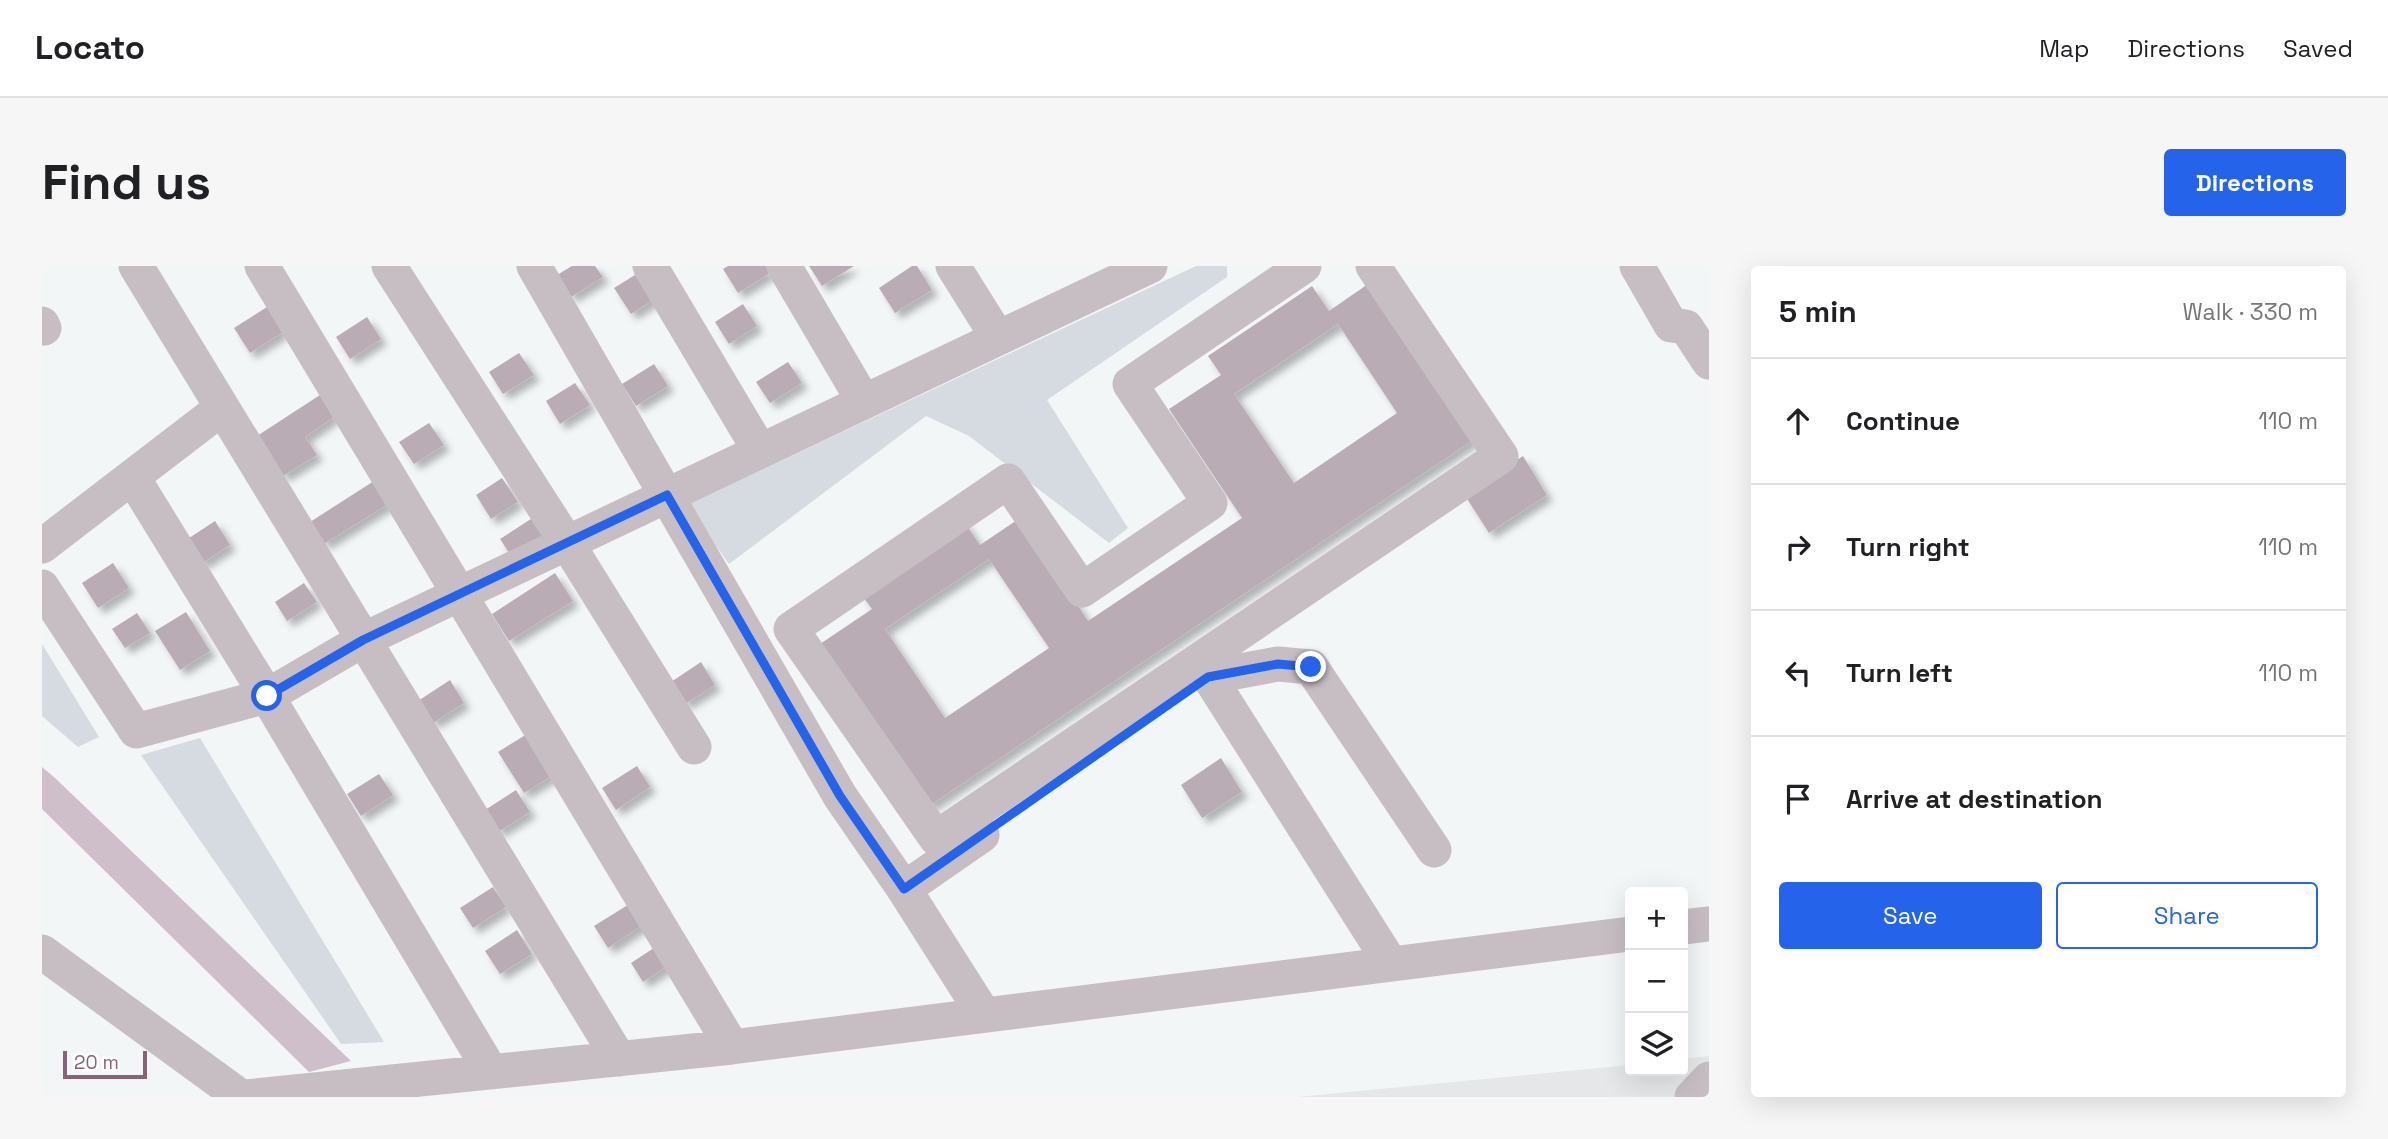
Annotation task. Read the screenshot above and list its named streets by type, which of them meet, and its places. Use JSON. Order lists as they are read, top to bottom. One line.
{"scale_bar":"20 m","page":{"header":"Locato","nav":["Map","Directions","Saved"],"buttons":["Directions",["Save","Share"]],"title":"Find us","heading":["5 min","Walk · 330 m"],"list":[["Continue","110 m"],["Turn right","110 m"],["Turn left","110 m"],"Arrive at destination"],"map_buttons":["+","−"],"scale":"20 m"}}
